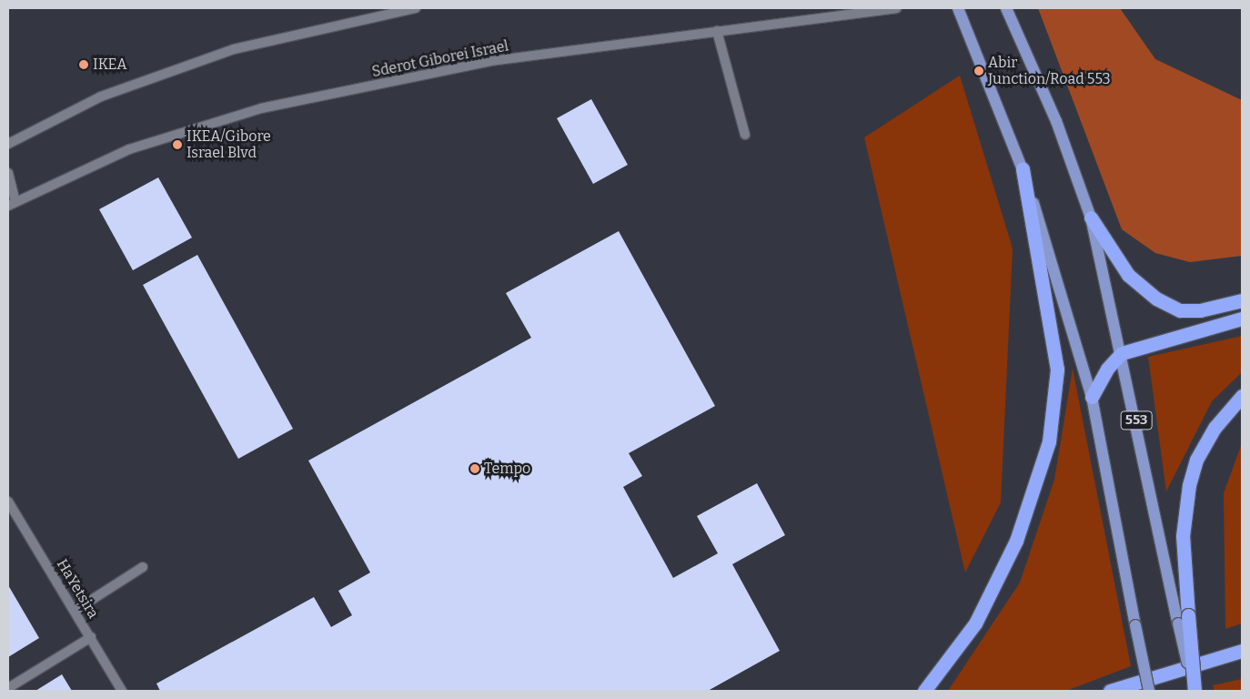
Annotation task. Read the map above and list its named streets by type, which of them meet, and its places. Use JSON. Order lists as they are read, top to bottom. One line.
{"streets":{"main road":["553"],"street":["Sderot Giborei Israel","HaYetsira"]},"places":["IKEA","Abir Junction/Road 553","IKEA/Gibore Israel Blvd","Tempo"]}
